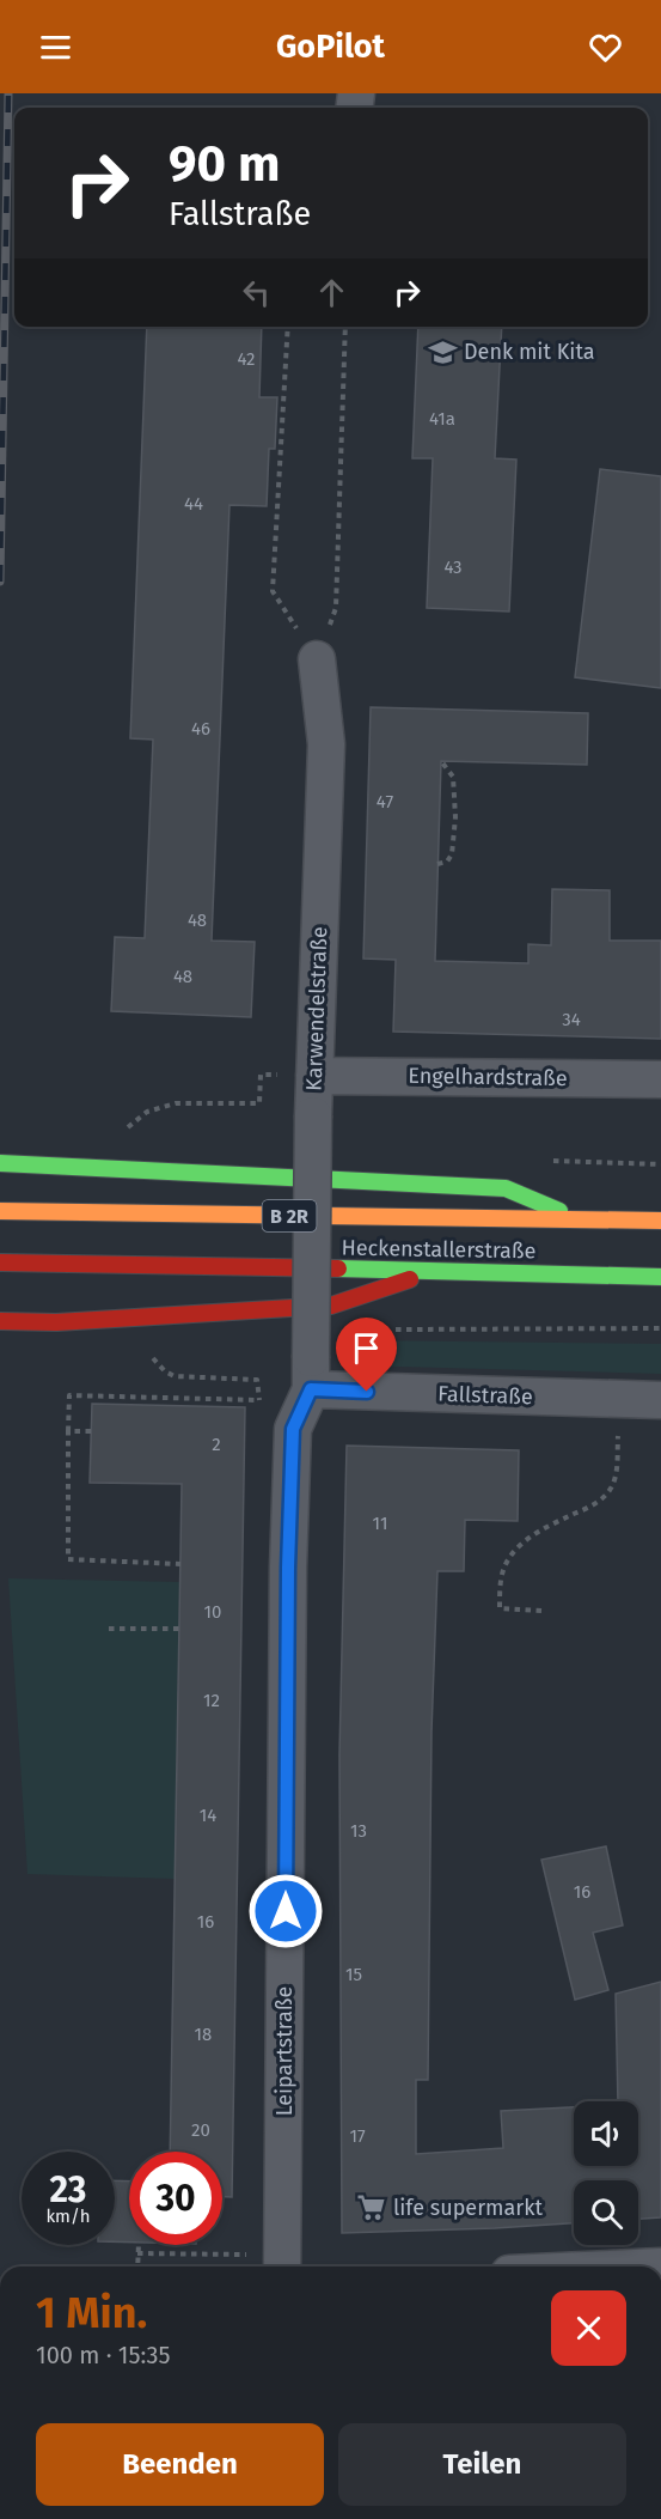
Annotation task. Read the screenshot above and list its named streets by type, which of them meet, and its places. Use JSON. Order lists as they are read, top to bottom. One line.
{"streets":{"highway":["B 2R","Heckenstallerstraße"],"street":["Karwendelstraße","Engelhardstraße","Fallstraße","Leipartstraße"]},"crossings":[["Karwendelstraße","Engelhardstraße"],["Karwendelstraße","Fallstraße"],["Karwendelstraße","Leipartstraße"],["Fallstraße","Leipartstraße"]],"places":{"school or university":["Denk mit Kita"],"supermarket":["life supermarkt"]},"house_numbers":["42","41a","44","43","46","47","48","48","34","2","11","10","12","14","13","16","16","15","18","20","17"],"page":{"header":"GoPilot","turn":["90 m","Fallstraße"],"speed":"23 km/h","limit":"30","heading":["1 Min.","100 m · 15:35"],"buttons":["Beenden","Teilen"]}}
